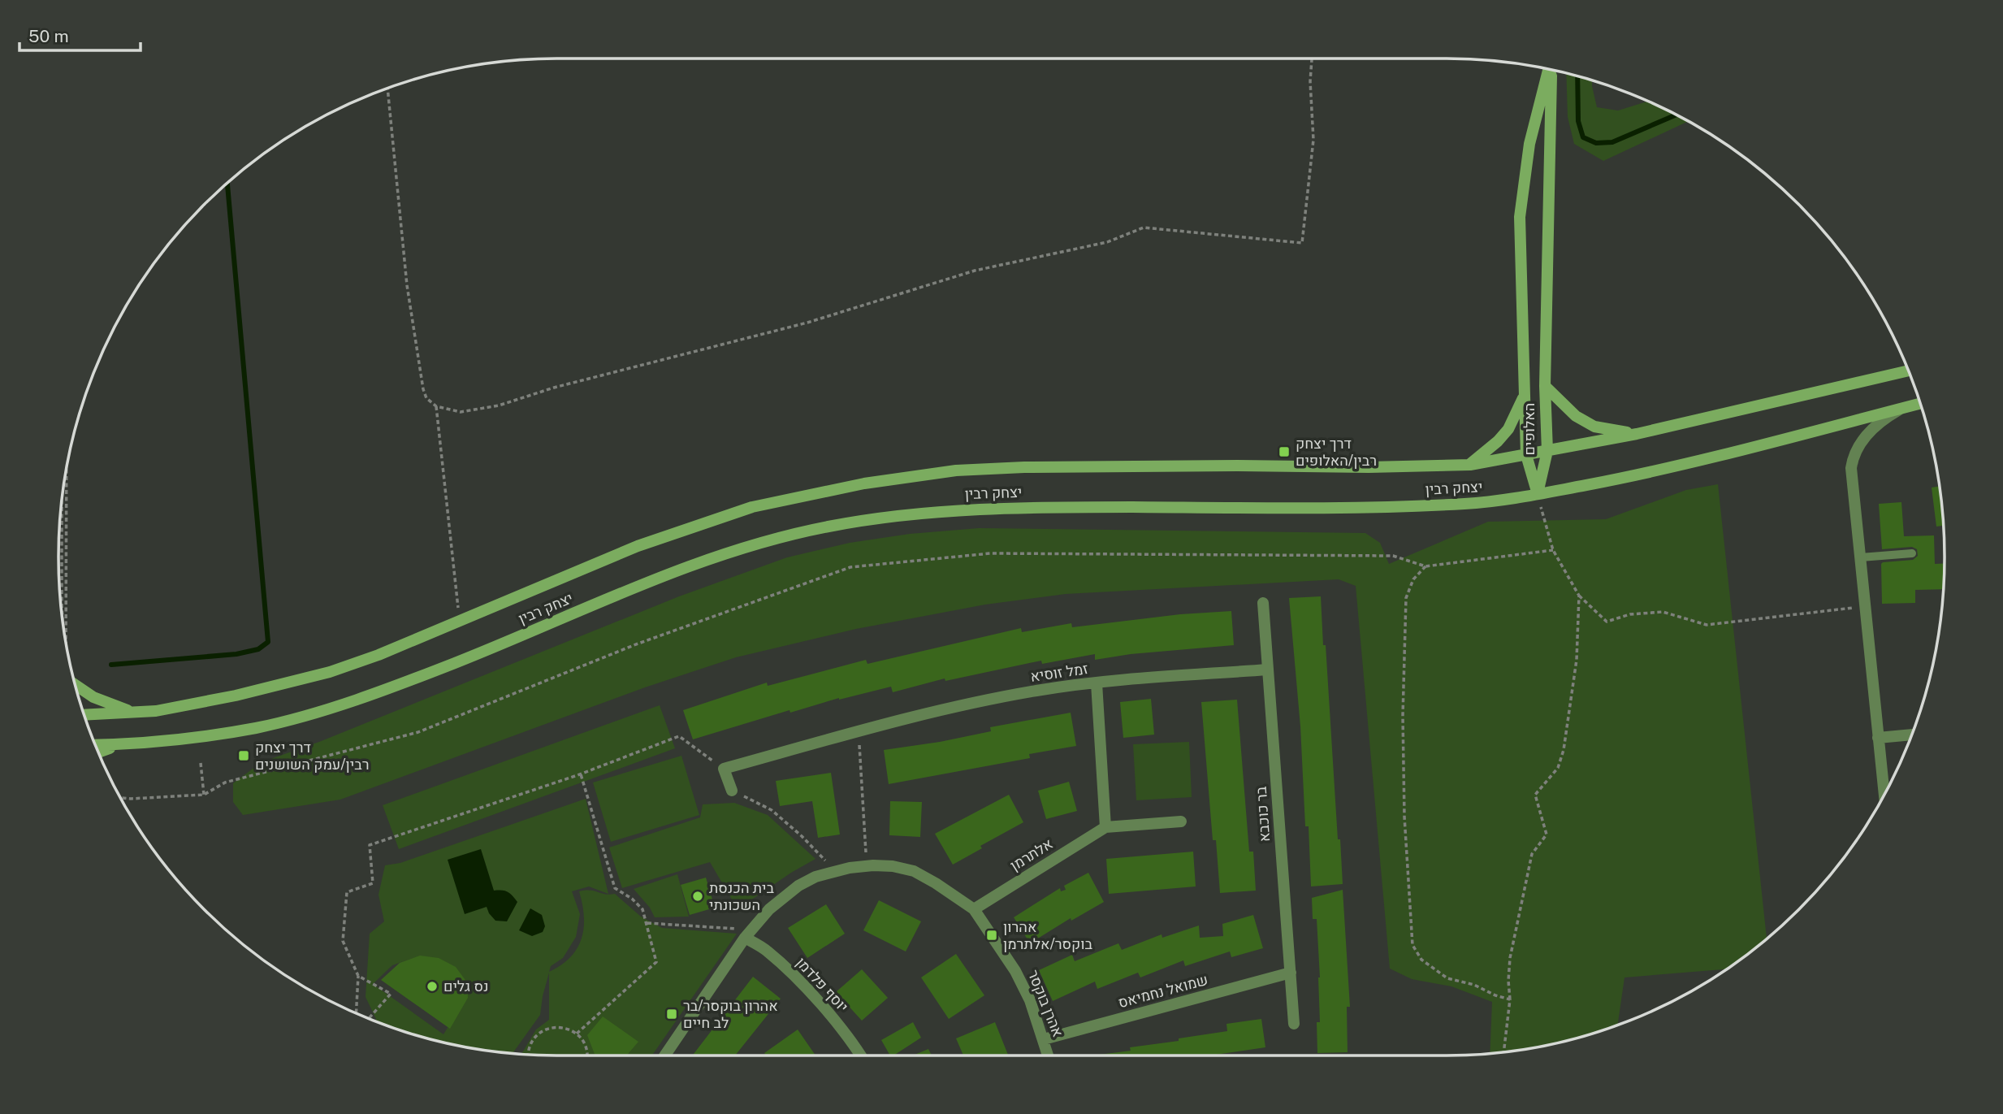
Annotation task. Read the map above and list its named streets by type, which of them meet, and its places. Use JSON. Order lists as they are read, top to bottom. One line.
{"streets":{"main road":["האלופים","יצחק רבין"],"street":["זמל זוסיא","בר כוכבא","אלתרמן","יוסף פלדמן","שמואל נחמיאס","אהרן בוקסר"]},"crossings":[["האלופים","יצחק רבין"],["זמל זוסיא","בר כוכבא"],["בר כוכבא","שמואל נחמיאס"],["אלתרמן","אהרן בוקסר"],["יוסף פלדמן","אהרן בוקסר"],["שמואל נחמיאס","אהרן בוקסר"]],"places":{"transit":["דרך יצחק רבין/האלופים","דרך יצחק רבין/עמק השושנים","אהרון בוקסר/אלתרמן","אהרון בוקסר/בר לב חיים"],"other":["בית הכנסת השכונתי","נס גלים"]},"scale_bar":"50 m"}
